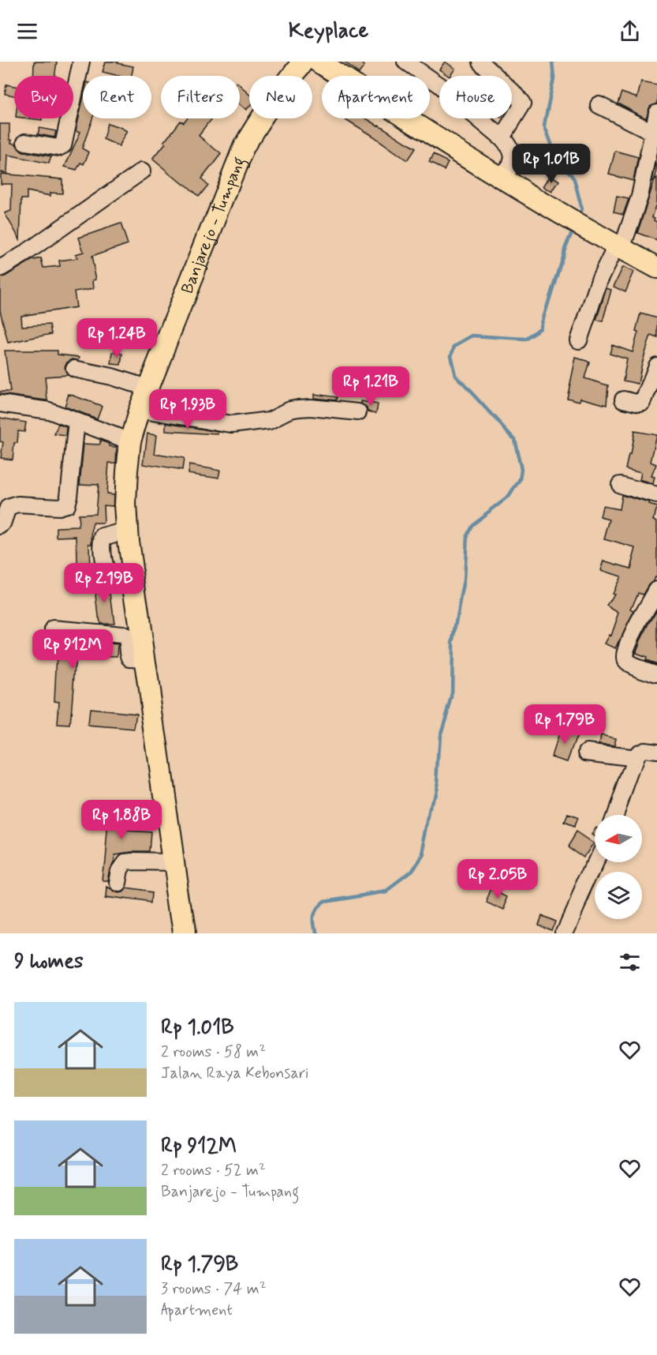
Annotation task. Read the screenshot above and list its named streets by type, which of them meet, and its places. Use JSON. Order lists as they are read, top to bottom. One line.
{"streets":{"main road":["Banjarejo - Tumpang"]},"north":"left","page":{"header":"Keyplace","chip":["Buy","Rent","Filters","New","Apartment","House"],"price":["Rp 1.01B","Rp 1.24B","Rp 1.21B","Rp 1.93B","Rp 2.19B","Rp 912M","Rp 1.79B","Rp 1.88B","Rp 2.05B"],"heading":"9 homes","list":[{"name":"Rp 1.01B","note":"2 rooms · 58 m² · Jalan Raya Kebonsari"},{"name":"Rp 912M","note":"2 rooms · 52 m² · Banjarejo - Tumpang"},{"name":"Rp 1.79B","note":"3 rooms · 74 m² · Apartment"}]}}
